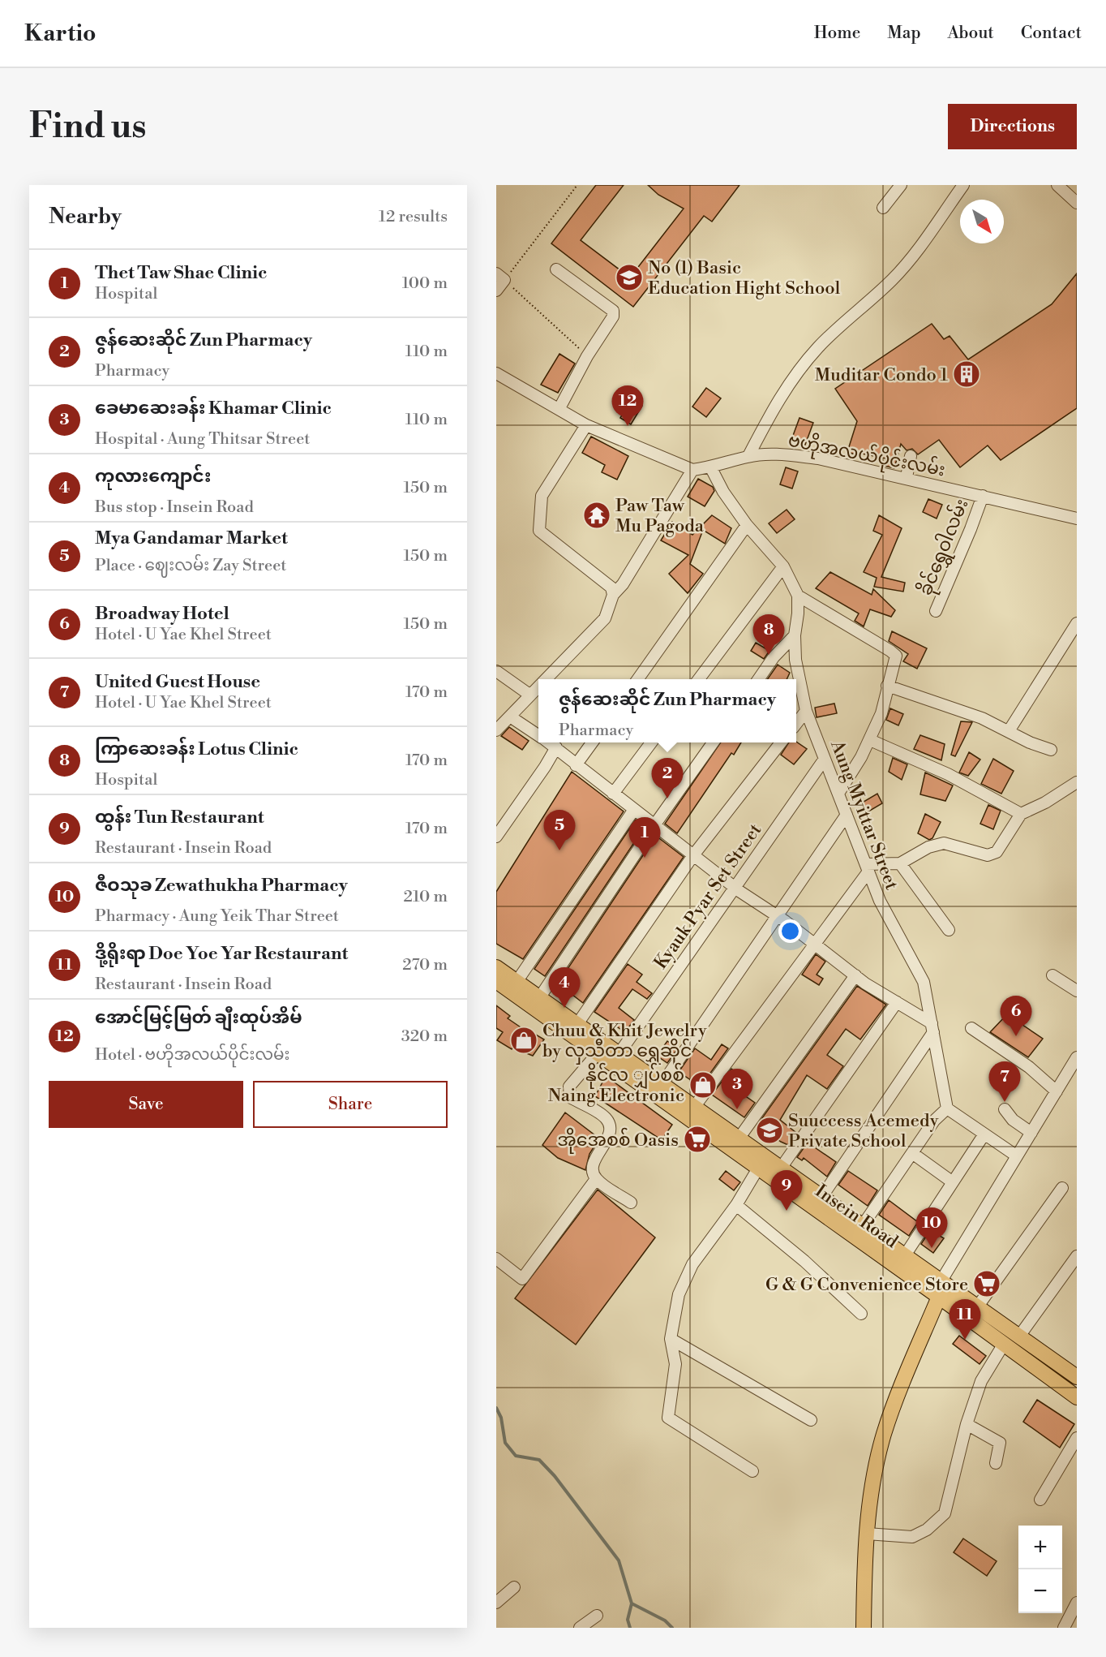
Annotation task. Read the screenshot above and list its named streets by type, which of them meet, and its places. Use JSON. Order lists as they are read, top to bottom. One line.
{"streets":{"main road":["Insein Road"],"street":["ဗဟိုအလယ်ပိုင်းလမ်း","ခိုင်ရွှေဝါလမ်း","Aung Myittar Street","Kyauk Pyar Set Street"]},"crossings":[["ဗဟိုအလယ်ပိုင်းလမ်း","ခိုင်ရွှေဝါလမ်း"],["ဗဟိုအလယ်ပိုင်းလမ်း","Aung Myittar Street"],["Aung Myittar Street","Kyauk Pyar Set Street"],["Kyauk Pyar Set Street","Insein Road"]],"places":{"school or university":["No (1) Basic Education Hight School","Suuccess Acemedy Private School"],"building":["Muditar Condo 1"],"temple":["Paw Taw Mu Pagoda"],"shop":["Chuu & Khit Jewelry by လှသီတာ ရွှေဆိုင်","နိုင်လ ျှပ်စစ် Naing Electronic"],"supermarket":["အိုအေစစ် Oasis","G & G Convenience Store"]},"north":"bottom right","page":{"header":"Kartio","nav":["Home","Map","About","Contact"],"buttons":["Directions",["Save","Share"]],"title":"Find us","heading":["Nearby","12 results"],"list":[{"mark":"1","name":"Thet Taw Shae Clinic","note":"Hospital","value":"100 m"},{"mark":"2","name":"ဇွန်ဆေးဆိုင် Zun Pharmacy","note":"Pharmacy","value":"110 m"},{"mark":"3","name":"ခေမာဆေးခန်း Khamar Clinic","note":"Hospital · Aung Thitsar Street","value":"110 m"},{"mark":"4","name":"ကုလားကျောင်း","note":"Bus stop · Insein Road","value":"150 m"},{"mark":"5","name":"Mya Gandamar Market","note":"Place · ဈေးလမ်း Zay Street","value":"150 m"},{"mark":"6","name":"Broadway Hotel","note":"Hotel · U Yae Khel Street","value":"150 m"},{"mark":"7","name":"United Guest House","note":"Hotel · U Yae Khel Street","value":"170 m"},{"mark":"8","name":"ကြာဆေးခန်း Lotus Clinic","note":"Hospital","value":"170 m"},{"mark":"9","name":"ထွန်း Tun Restaurant","note":"Restaurant · Insein Road","value":"170 m"},{"mark":"10","name":"ဇီဝသုခ Zewathukha Pharmacy","note":"Pharmacy · Aung Yeik Thar Street","value":"210 m"},{"mark":"11","name":"ဒို့ရိုးရာ Doe Yoe Yar Restaurant","note":"Restaurant · Insein Road","value":"270 m"},{"mark":"12","name":"အောင်မြင့်မြတ် ချီးထုပ်အိမ်","note":"Hotel · ဗဟိုအလယ်ပိုင်းလမ်း","value":"320 m"}],"pins":["12","8","2","5","1","4","6","7","3","9","10","11"],"popup":["ဇွန်ဆေးဆိုင် Zun Pharmacy","Pharmacy"],"map_buttons":["+","−"]}}
